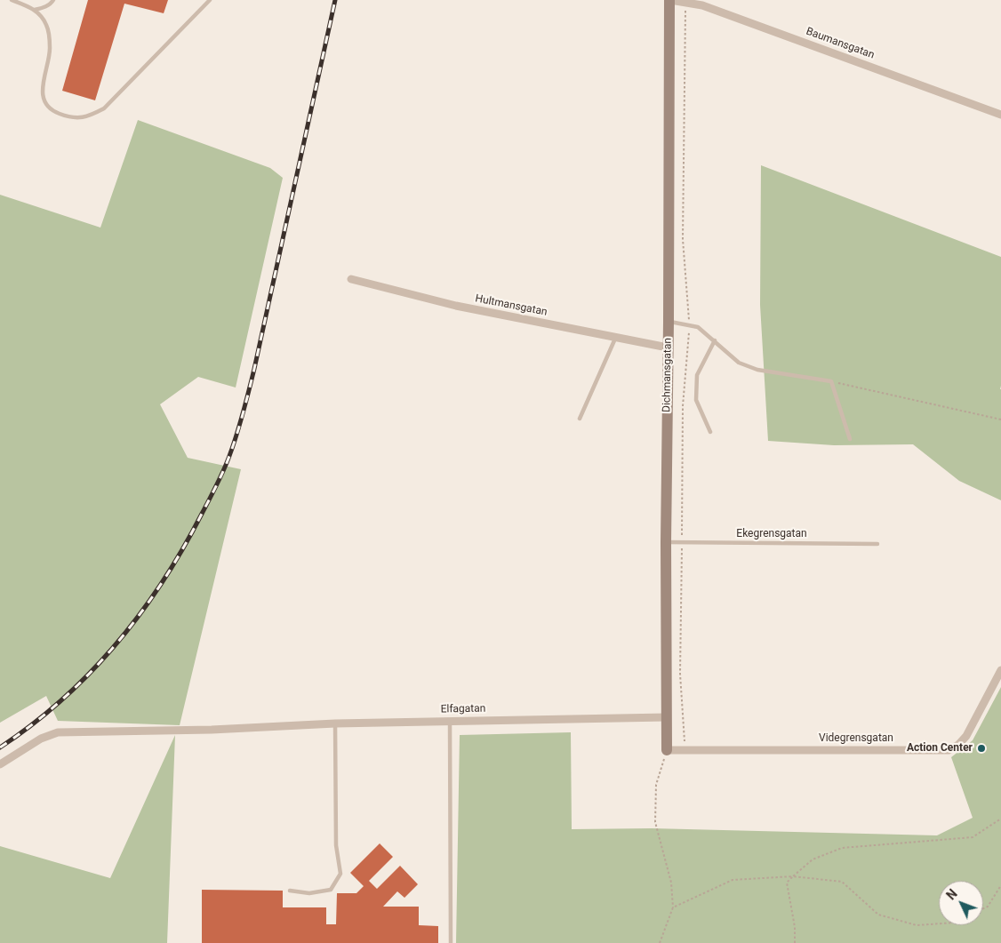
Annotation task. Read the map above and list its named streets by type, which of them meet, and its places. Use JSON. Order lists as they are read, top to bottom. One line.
{"streets":{"street":["Baumansgatan","Hultmansgatan","Dichmansgatan","Elfagatan","Videgrensgatan"],"lane":["Ekegrensgatan"]},"crossings":[["Baumansgatan","Dichmansgatan"],["Hultmansgatan","Dichmansgatan"],["Dichmansgatan","Ekegrensgatan"],["Dichmansgatan","Elfagatan"],["Dichmansgatan","Videgrensgatan"]],"places":["Action Center"],"north":"top left"}
